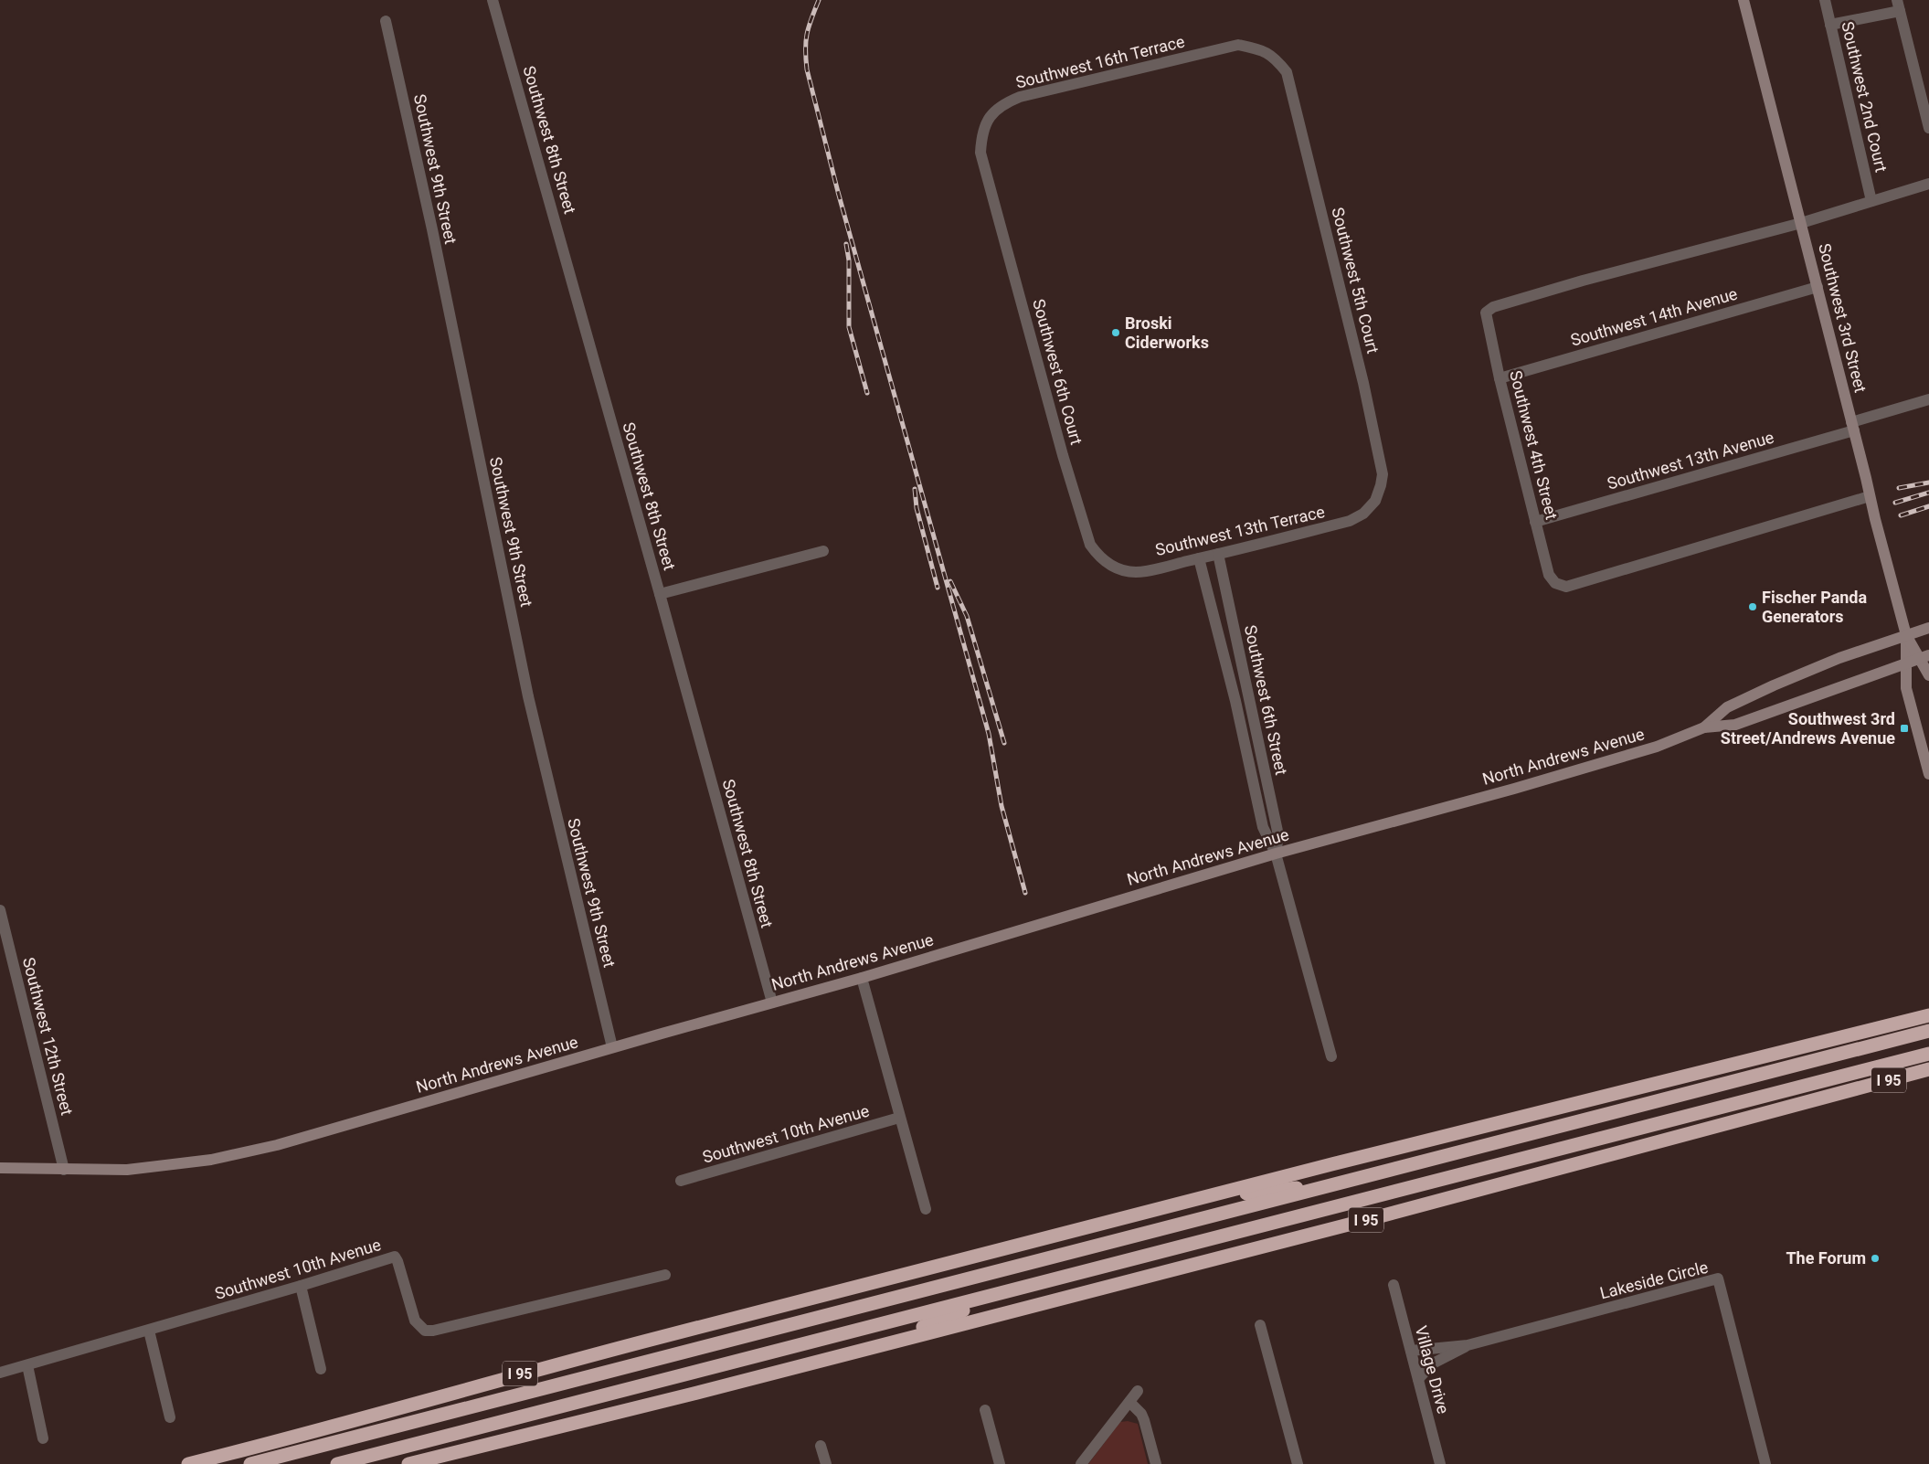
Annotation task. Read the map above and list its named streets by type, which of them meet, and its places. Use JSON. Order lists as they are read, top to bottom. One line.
{"streets":{"highway":["I 95"],"main road":["Southwest 3rd Street","North Andrews Avenue"],"street":["Southwest 16th Terrace","Southwest 2nd Court","Southwest 8th Street","Southwest 9th Street","Southwest 5th Court","Southwest 14th Avenue","Southwest 6th Court","Southwest 4th Street","Southwest 13th Avenue","Southwest 13th Terrace","Southwest 6th Street","Southwest 12th Street","Southwest 10th Avenue","Lakeside Circle","Village Drive"]},"crossings":[["Southwest 16th Terrace","Southwest 5th Court"],["Southwest 16th Terrace","Southwest 6th Court"],["Southwest 8th Street","North Andrews Avenue"],["Southwest 9th Street","North Andrews Avenue"],["Southwest 5th Court","Southwest 13th Terrace"],["Southwest 14th Avenue","Southwest 3rd Street"],["Southwest 14th Avenue","Southwest 4th Street"],["Southwest 3rd Street","Southwest 4th Street"],["Southwest 3rd Street","Southwest 13th Avenue"],["Southwest 3rd Street","North Andrews Avenue"],["Southwest 6th Court","Southwest 13th Terrace"],["Southwest 4th Street","Southwest 13th Avenue"],["Southwest 13th Terrace","Southwest 6th Street"],["Southwest 6th Street","North Andrews Avenue"],["North Andrews Avenue","Southwest 12th Street"],["Lakeside Circle","Village Drive"]],"places":{"other":["Broski Ciderworks","Fischer Panda Generators","The Forum"],"transit":["Southwest 3rd Street/Andrews Avenue"]}}
